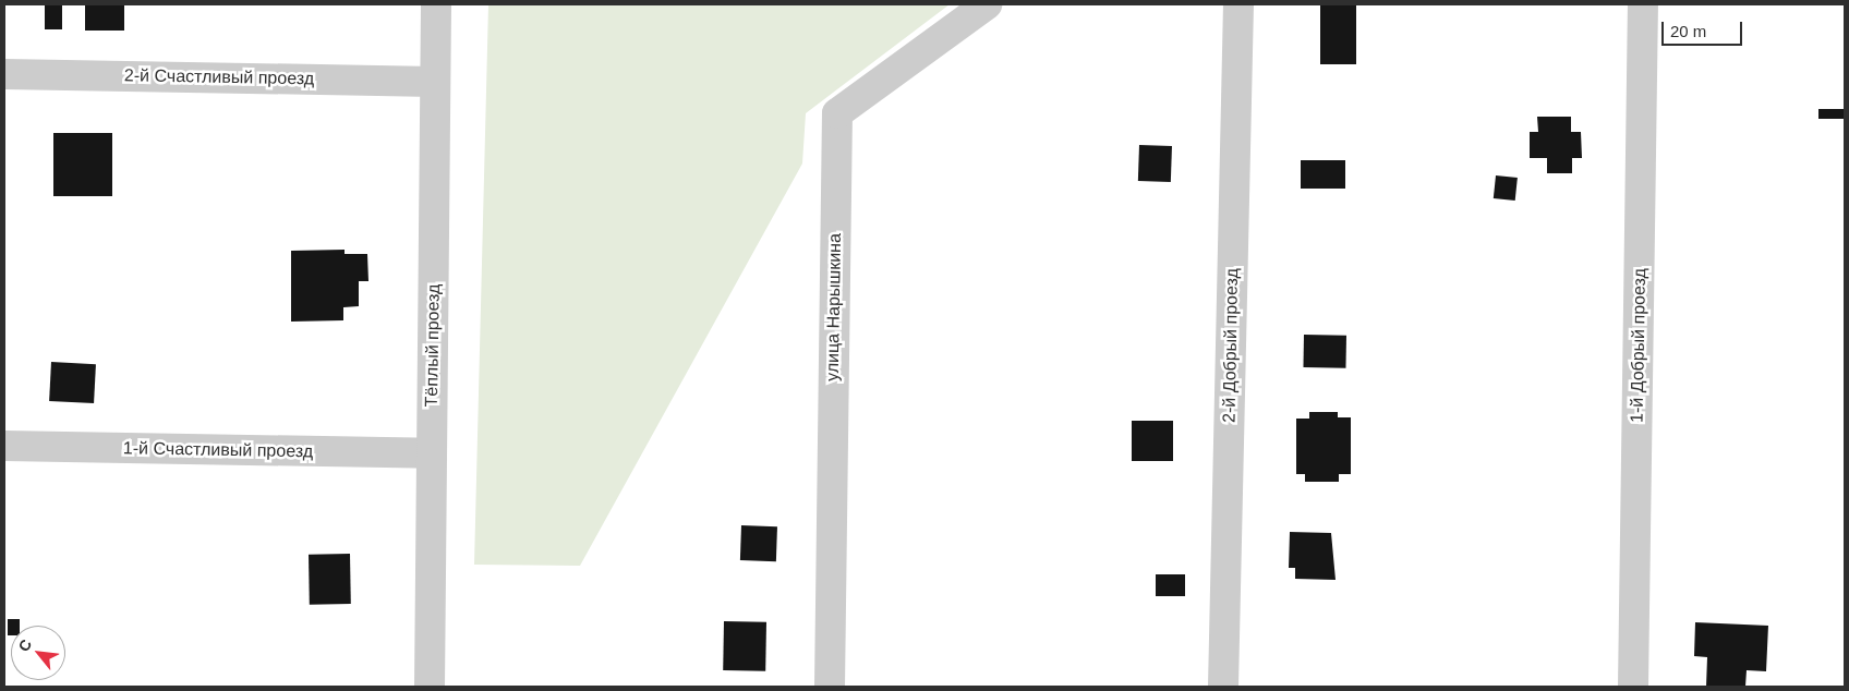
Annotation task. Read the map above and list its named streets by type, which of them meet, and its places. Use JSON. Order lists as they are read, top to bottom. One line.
{"streets":{"street":["2-й Счастливый проезд","улица Нарышкина","Тёплый проезд","2-й Добрый проезд","1-й Добрый проезд","1-й Счастливый проезд"]},"crossings":[["2-й Счастливый проезд","Тёплый проезд"],["Тёплый проезд","1-й Счастливый проезд"]],"scale_bar":"20 m","north":"top left"}
